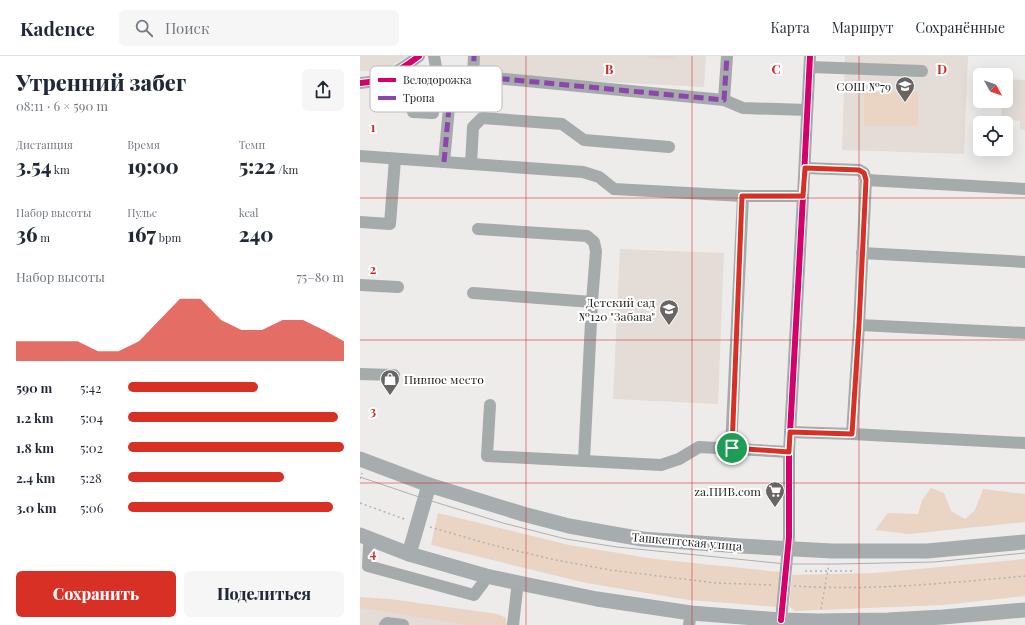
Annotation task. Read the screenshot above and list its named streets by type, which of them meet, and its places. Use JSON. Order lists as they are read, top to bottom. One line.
{"streets":{"main road":["Ташкентская улица"]},"places":{"school or university":["СОШ №79","Детский сад №120 \"Забава\""],"shop":["Пивное место"],"supermarket":["za.ПИВ.com"]},"legend":["Велодорожка","Тропа"],"north":"bottom right","page":{"header":"Kadence","search":"Поиск","nav":["Карта","Маршрут","Сохранённые"],"heading":["Утренний забег","08:11 · 6 × 590 m"],"stats":[["Дистанция","3.54 km"],["Время","19:00"],["Темп","5:22 /km"],["Набор высоты","36 m"],["Пульс","167 bpm"],["kcal","240"]],"chart":["Набор высоты","75–80 m"],"list":[{"name":"590 m","note":"5:42"},{"name":"1.2 km","note":"5:04"},{"name":"1.8 km","note":"5:02"},{"name":"2.4 km","note":"5:28"},{"name":"3.0 km","note":"5:06"}],"buttons":["Сохранить","Поделиться"]},"grid":{"columns":["B","C","D"],"rows":["1","2","3","4"]}}
